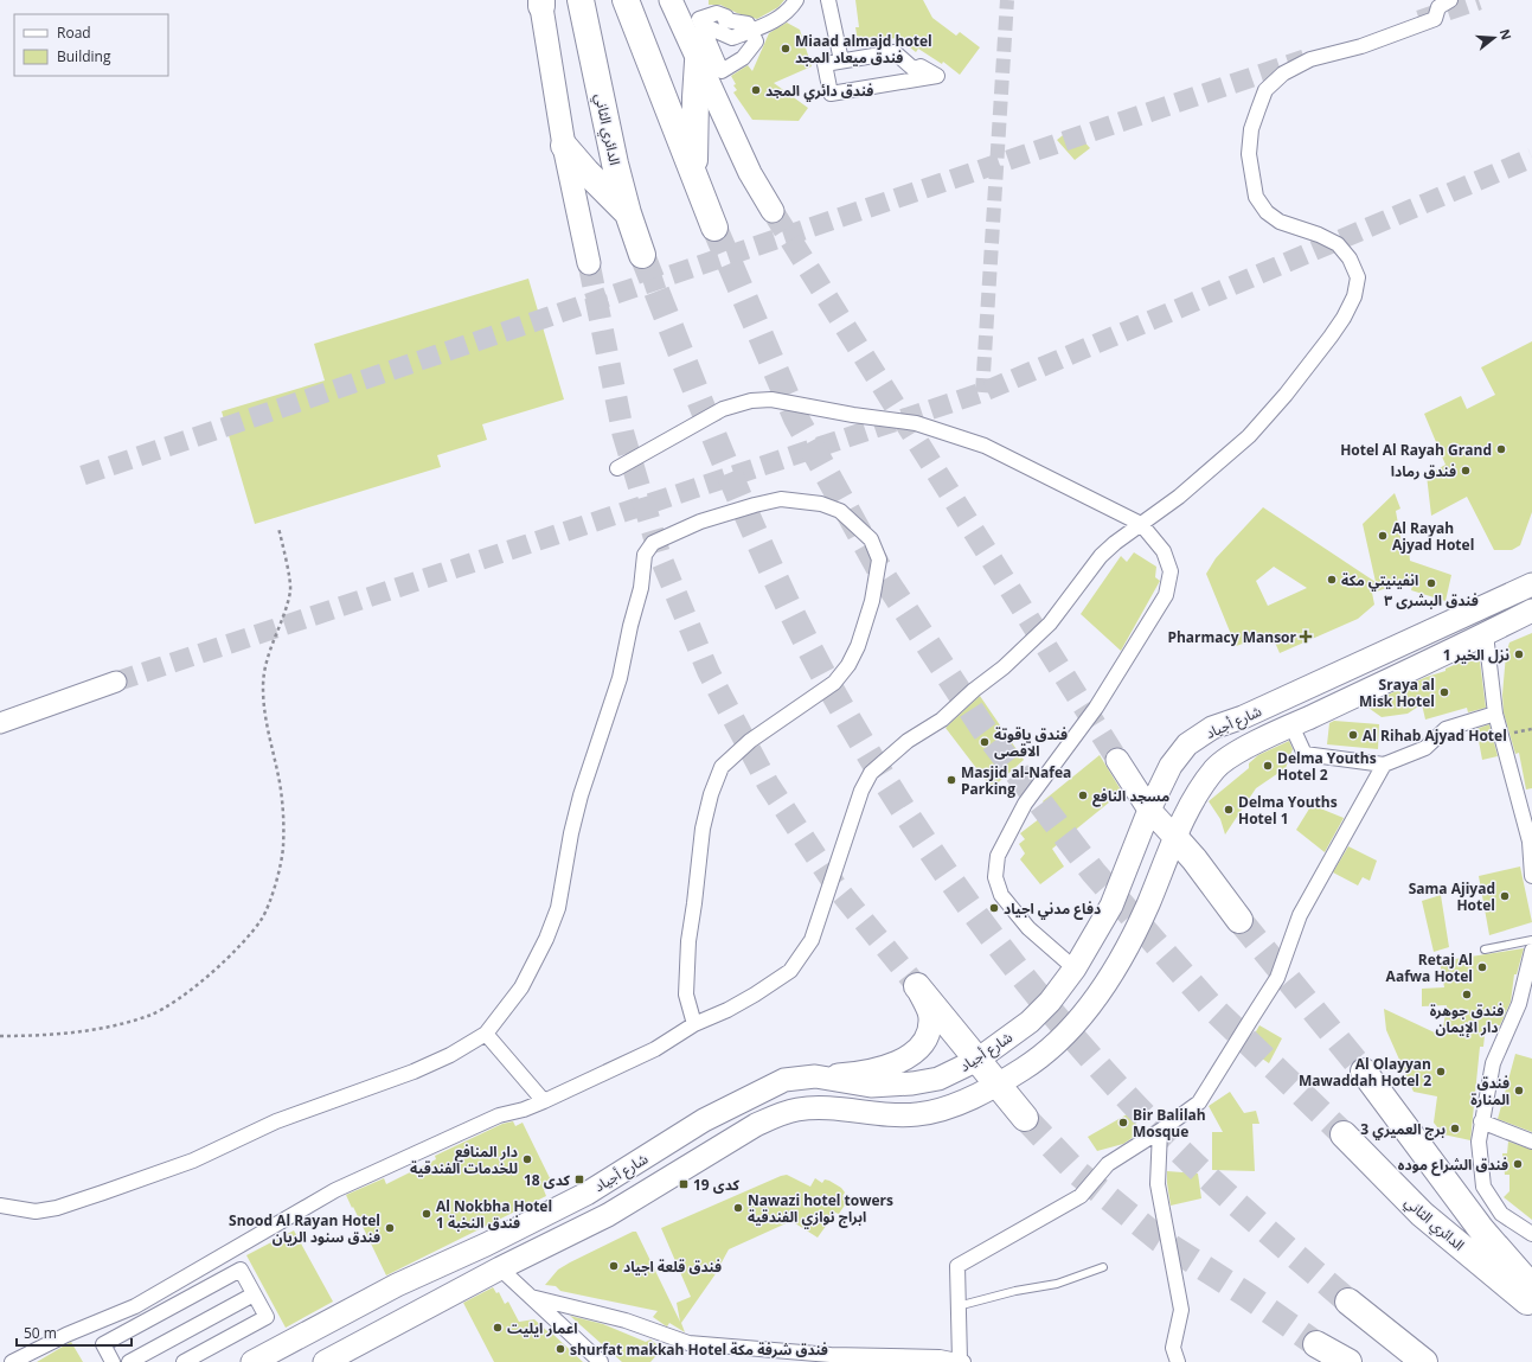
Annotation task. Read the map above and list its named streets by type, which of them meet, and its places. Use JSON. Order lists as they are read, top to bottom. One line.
{"streets":{"highway":["الدائري الثاني"],"main road":["شارع أجياد"]},"places":{"other":["Miaad almajd hotel فندق ميعاد المجد","فندق دائري المجد","Hotel Al Rayah Grand","فندق رمادا","Al Rayah Ajyad Hotel","انفينيتي مكة","فندق البشرى ٣","نزل الخير 1","Sraya al Misk Hotel","Al Rihab Ajyad Hotel","فندق ياقوتة الاقصى","Delma Youths Hotel 2","Masjid al-Nafea Parking","مسجد النافع","Delma Youths Hotel 1","Sama Ajiyad Hotel","دفاع مدني اجياد","Retaj Al Aafwa Hotel","فندق جوهرة دار الإيمان","Al Olayyan Mawaddah Hotel 2","فندق المنارة","Bir Balilah Mosque","برج العميري 3","دار المنافع للخدمات الفندقية","فندق الشراع موده","Nawazi hotel towers ابراج نوازي الفندقية","Al Nokbha Hotel 1 فندق النخبة","Snood Al Rayan Hotel فندق سنود الريان","فندق قلعة اجياد","اعمار ايليت","shurfat makkah Hotel فندق شرفة مكة"],"health":["Pharmacy Mansor"],"transit":["كدى 18","كدى 19"]},"legend":["Road","Building"],"scale_bar":"50 m","north":"right"}
